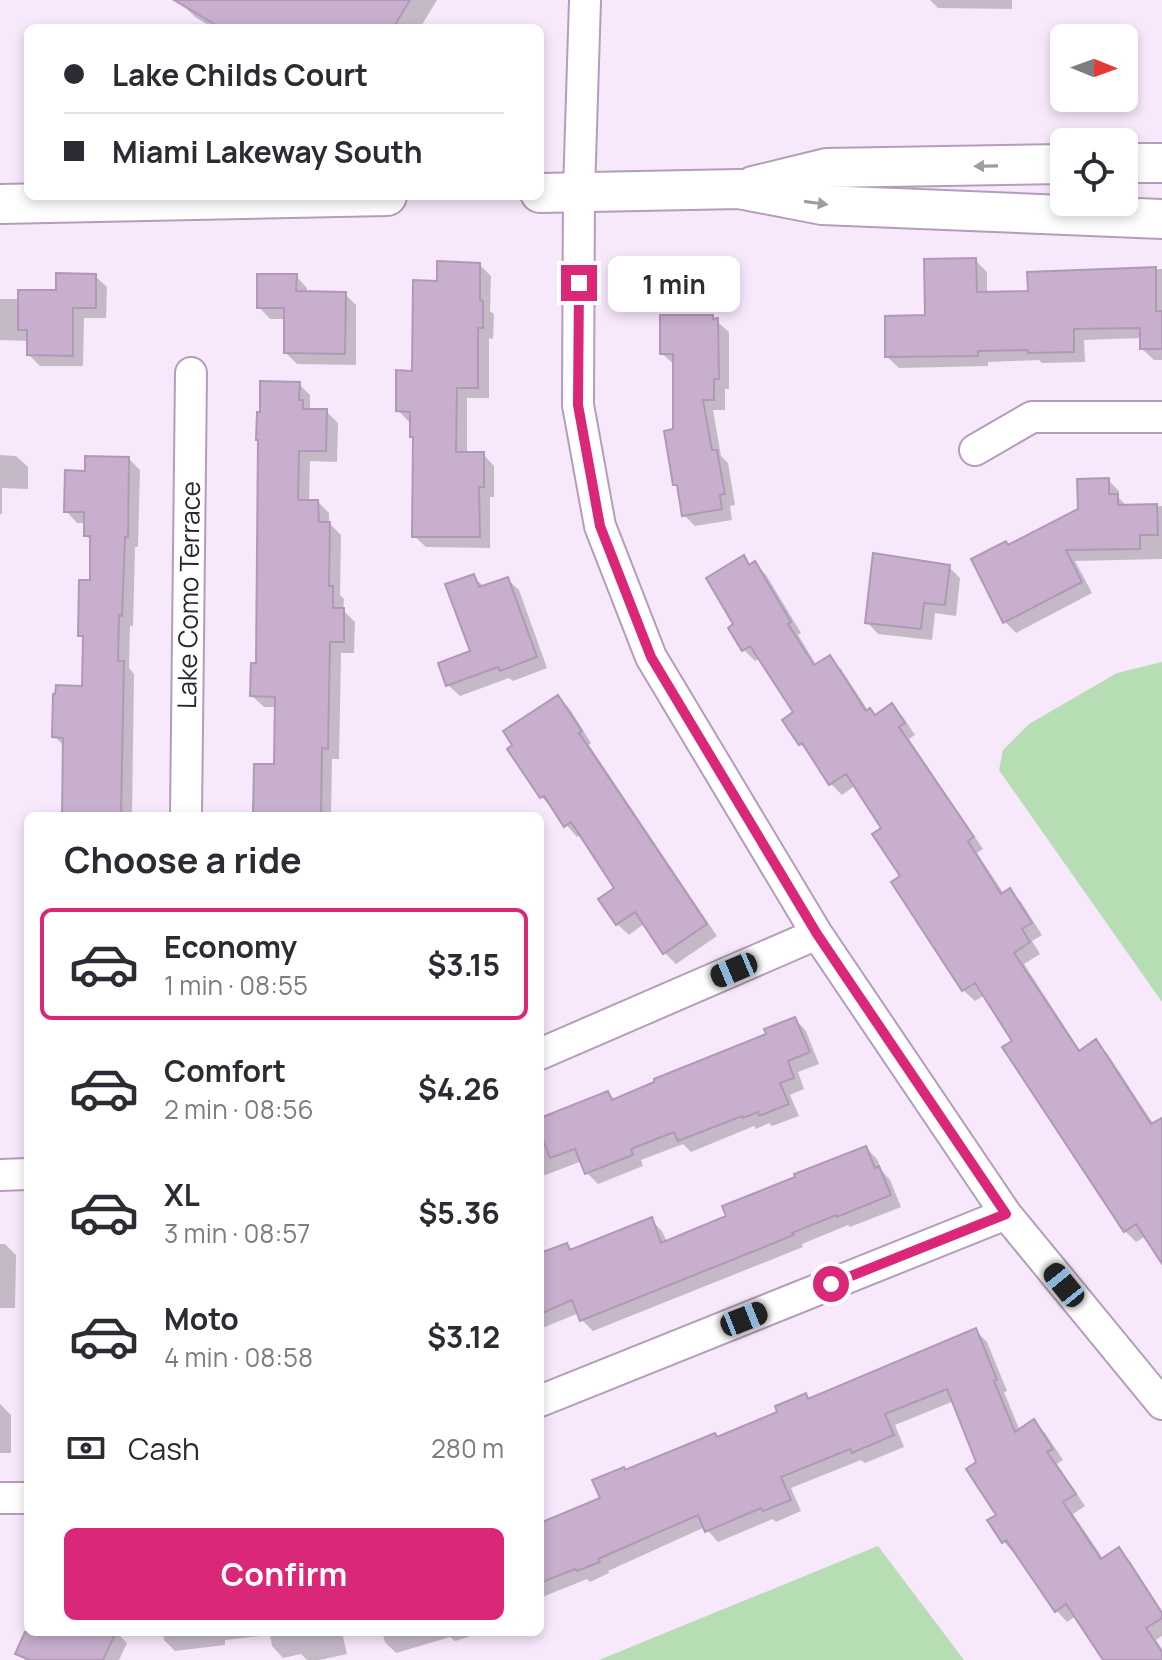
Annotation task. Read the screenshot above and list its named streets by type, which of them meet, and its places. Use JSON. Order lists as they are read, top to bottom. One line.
{"streets":{"street":["Lake Como Terrace"]},"north":"right","page":{"banner":["Lake Childs Court","Miami Lakeway South"],"bubble":"1 min","heading":"Choose a ride","list":[{"name":"Economy","note":"1 min · 08:55","value":"$3.15"},{"name":"Comfort","note":"2 min · 08:56","value":"$4.26"},{"name":"XL","note":"3 min · 08:57","value":"$5.36"},{"name":"Moto","note":"4 min · 08:58","value":"$3.12"}],"pay":["Cash","280 m"],"buttons":"Confirm"}}
